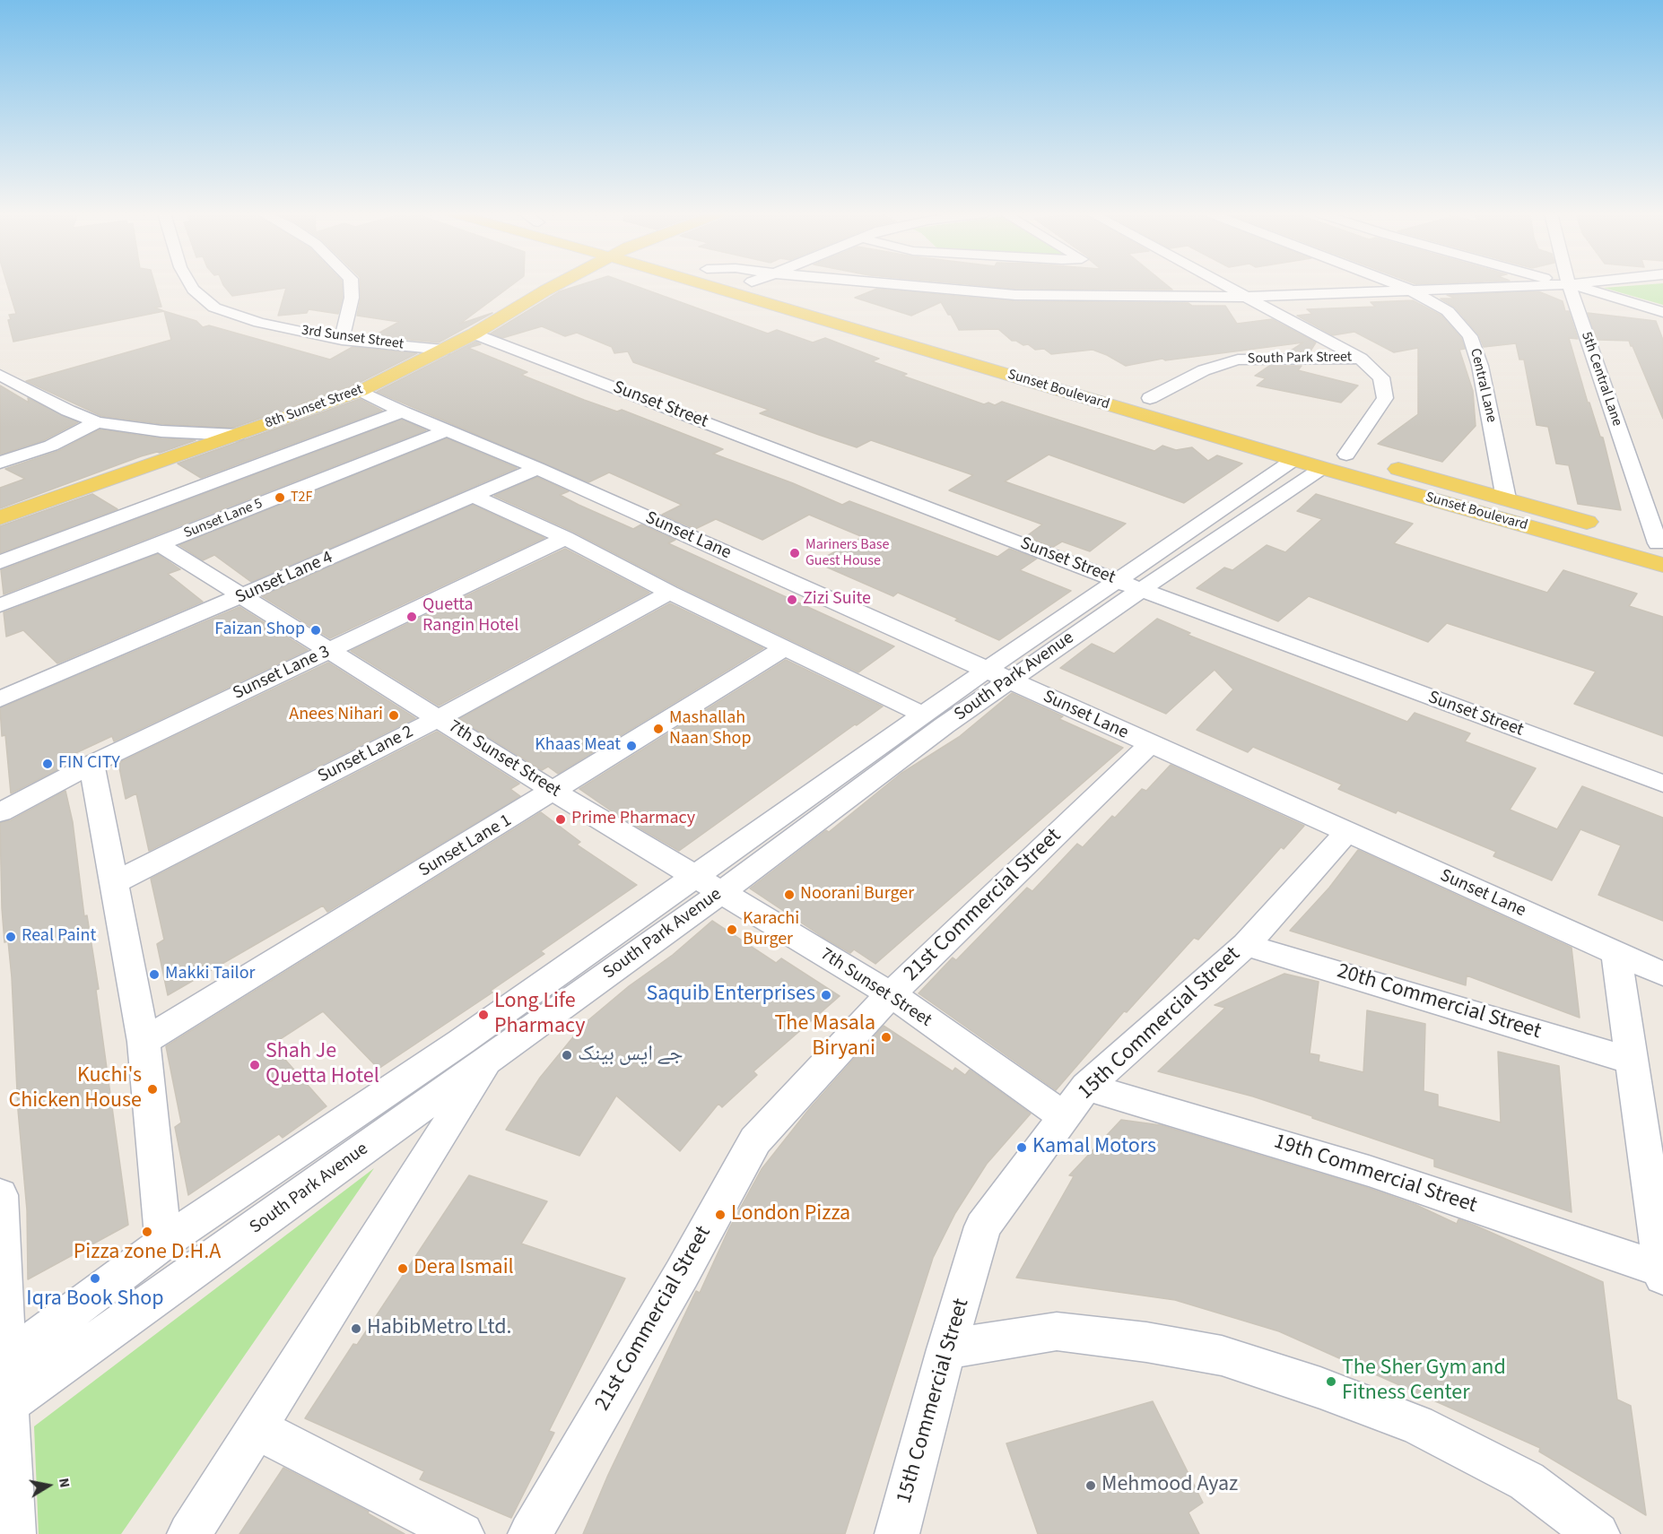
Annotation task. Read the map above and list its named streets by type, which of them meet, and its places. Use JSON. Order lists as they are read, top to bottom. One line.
{"streets":{"main road":["Sunset Boulevard","8th Sunset Street"],"street":["3rd Sunset Street","South Park Street","5th Central Lane","Central Lane","Sunset Street","Sunset Lane 5","Sunset Lane","Sunset Lane 4","Sunset Lane 3","South Park Avenue","Sunset Lane 2","7th Sunset Street","Sunset Lane 1","21st Commercial Street","20th Commercial Street","15th Commercial Street","19th Commercial Street"]},"crossings":[["3rd Sunset Street","8th Sunset Street"],["South Park Street","Sunset Boulevard"],["South Park Street","South Park Avenue"],["5th Central Lane","Sunset Boulevard"],["Central Lane","Sunset Boulevard"],["Sunset Boulevard","South Park Avenue"],["Sunset Street","8th Sunset Street"],["Sunset Street","South Park Avenue"],["8th Sunset Street","Sunset Lane"],["Sunset Lane 5","Sunset Lane"],["Sunset Lane 5","7th Sunset Street"],["Sunset Lane","Sunset Lane 4"],["Sunset Lane","South Park Avenue"],["Sunset Lane","21st Commercial Street"],["Sunset Lane","15th Commercial Street"],["Sunset Lane 4","7th Sunset Street"],["Sunset Lane 3","7th Sunset Street"],["South Park Avenue","7th Sunset Street"],["Sunset Lane 2","7th Sunset Street"],["7th Sunset Street","Sunset Lane 1"],["7th Sunset Street","21st Commercial Street"],["7th Sunset Street","15th Commercial Street"],["20th Commercial Street","15th Commercial Street"],["15th Commercial Street","19th Commercial Street"]],"places":["T2F","Mariners Base Guest House","Zizi Suite","Quetta Rangin Hotel","Faizan Shop","Anees Nihari","Mashallah Naan Shop","Khaas Meat","FIN CITY","Prime Pharmacy","Noorani Burger","Karachi Burger","Real Paint","Makki Tailor","Saquib Enterprises","Long Life Pharmacy","The Masala Biryani","جے ایس بینک","Shah Je Quetta Hotel","Kuchi's Chicken House","Kamal Motors","London Pizza","Pizza zone D.H.A","Dera Ismail","Iqra Book Shop","HabibMetro Ltd.","The Sher Gym and Fitness Center","Mehmood Ayaz"],"north":"right"}
